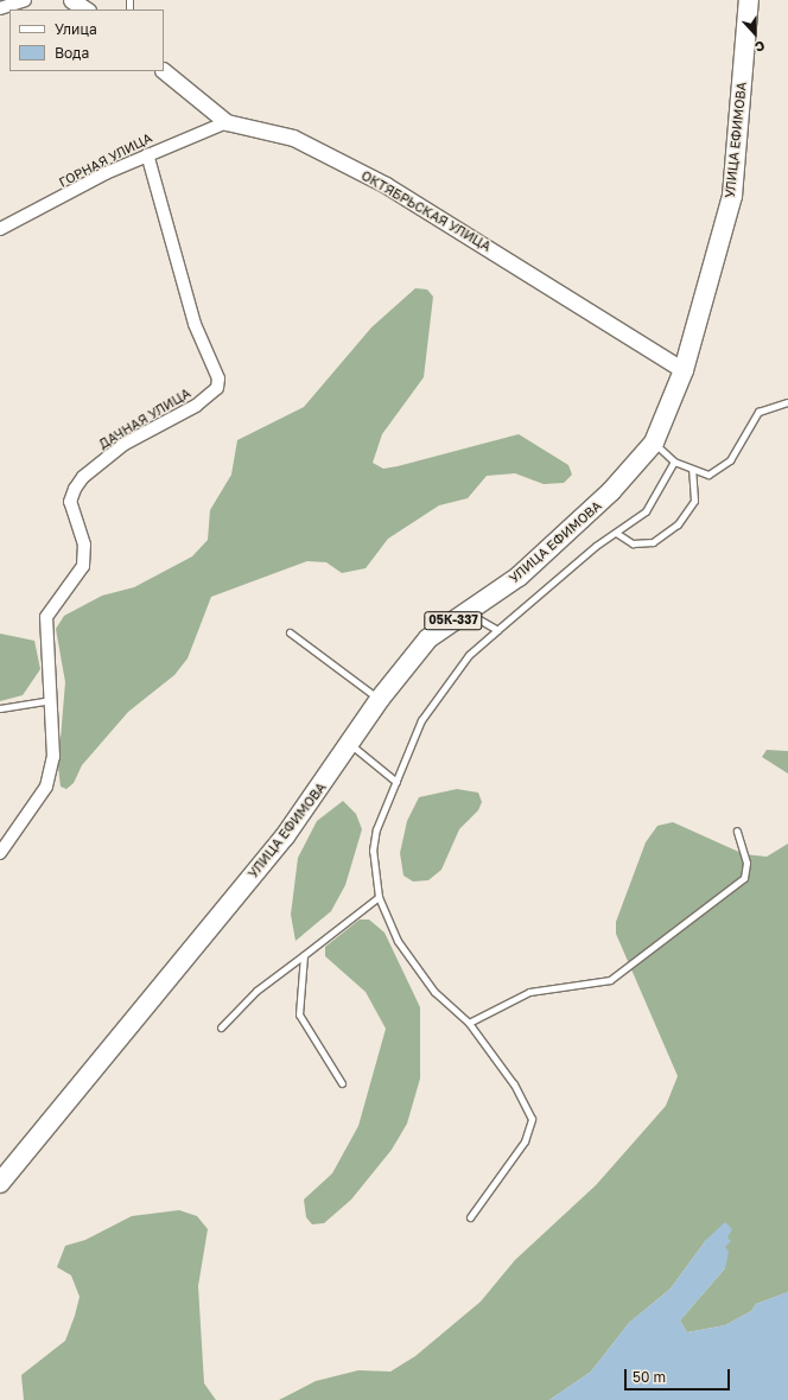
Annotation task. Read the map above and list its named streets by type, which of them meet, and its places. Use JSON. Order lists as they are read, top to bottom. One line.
{"streets":{"main road":["УЛИЦА ЕФИМОВА","05К-337"],"street":["ГОРНАЯ УЛИЦА","ОКТЯБРЬСКАЯ УЛИЦА","ДАЧНАЯ УЛИЦА"]},"crossings":[["УЛИЦА ЕФИМОВА","ОКТЯБРЬСКАЯ УЛИЦА"],["ГОРНАЯ УЛИЦА","ОКТЯБРЬСКАЯ УЛИЦА"],["ГОРНАЯ УЛИЦА","ДАЧНАЯ УЛИЦА"]],"legend":["Улица","Вода"],"scale_bar":"50 m","north":"bottom"}
